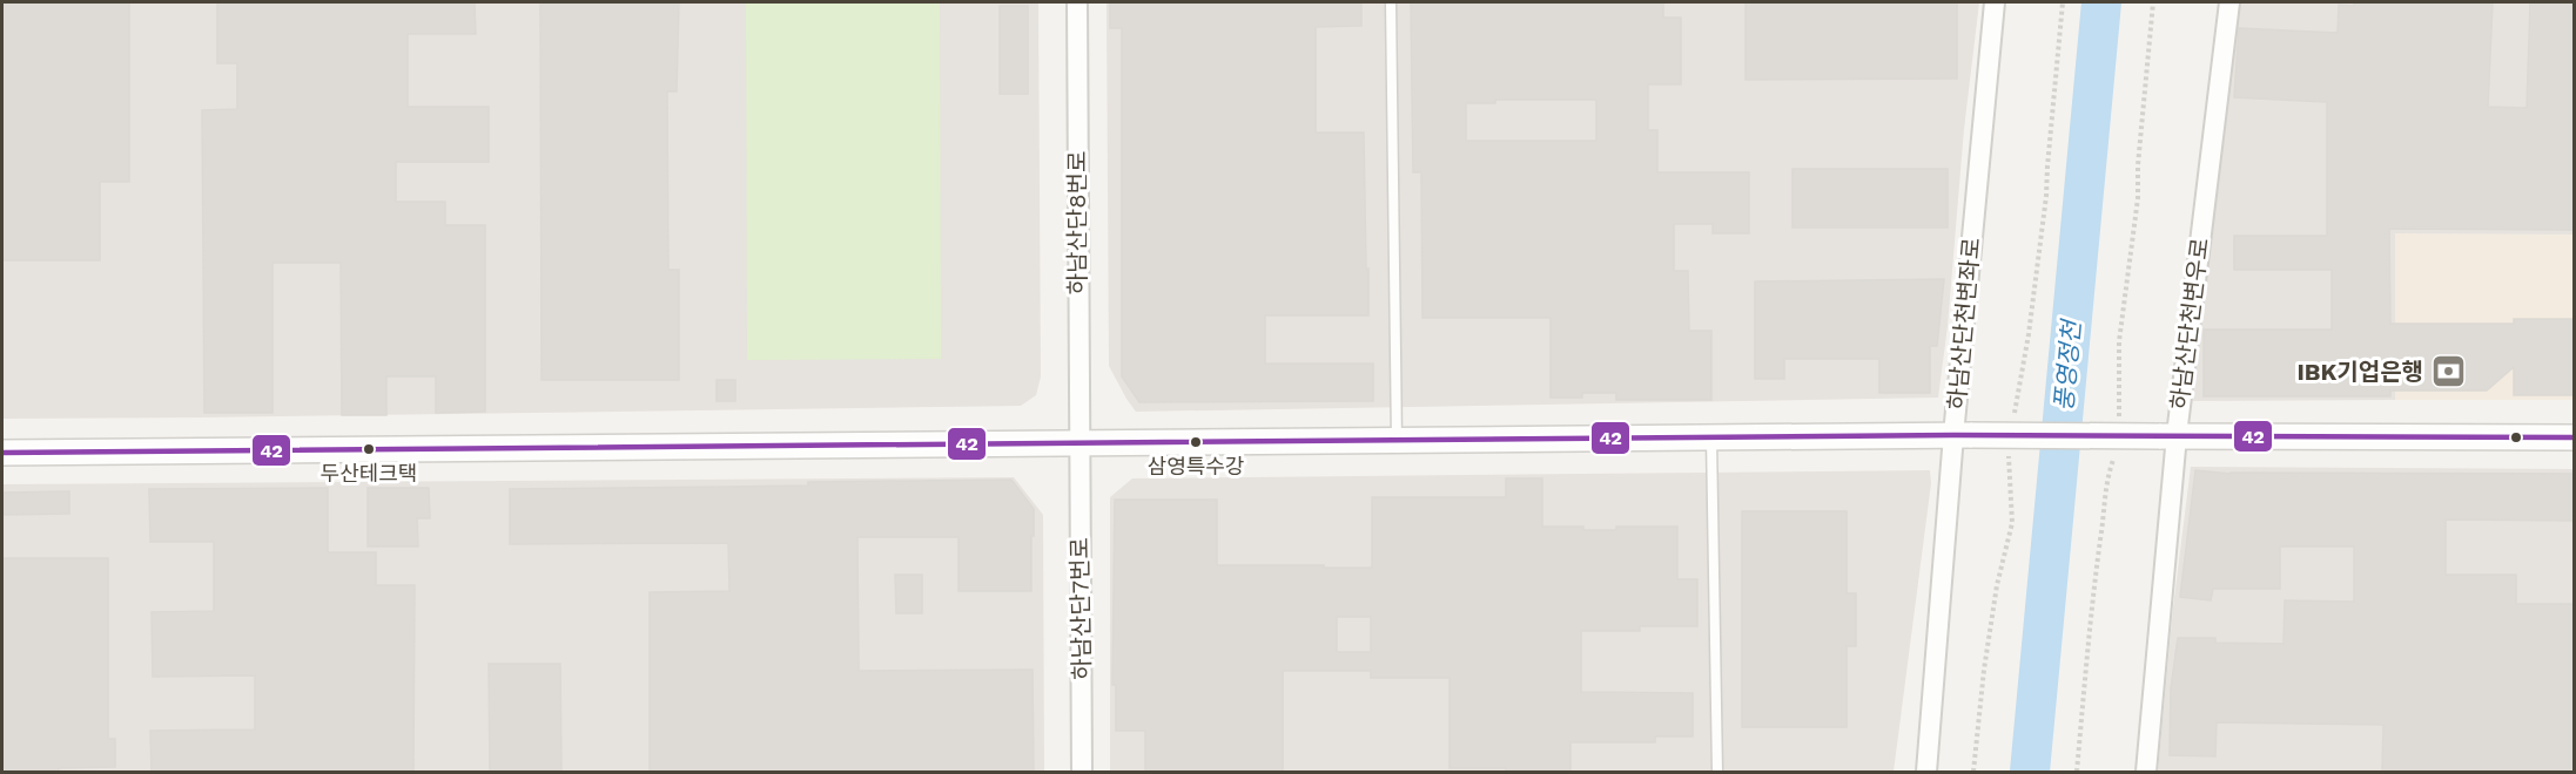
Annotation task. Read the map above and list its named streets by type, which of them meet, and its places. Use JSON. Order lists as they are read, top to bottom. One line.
{"streets":{"street":["하남산단8번로","하남산단천변좌로","하남산단천변우로","하남산단7번로"]},"crossings":[["하남산단8번로","하남산단7번로"]],"water":["풍영정천"],"places":{"bank":["IBK기업은행"],"other":["삼영특수강","두산테크택"]},"lines":["transit line 42"]}
